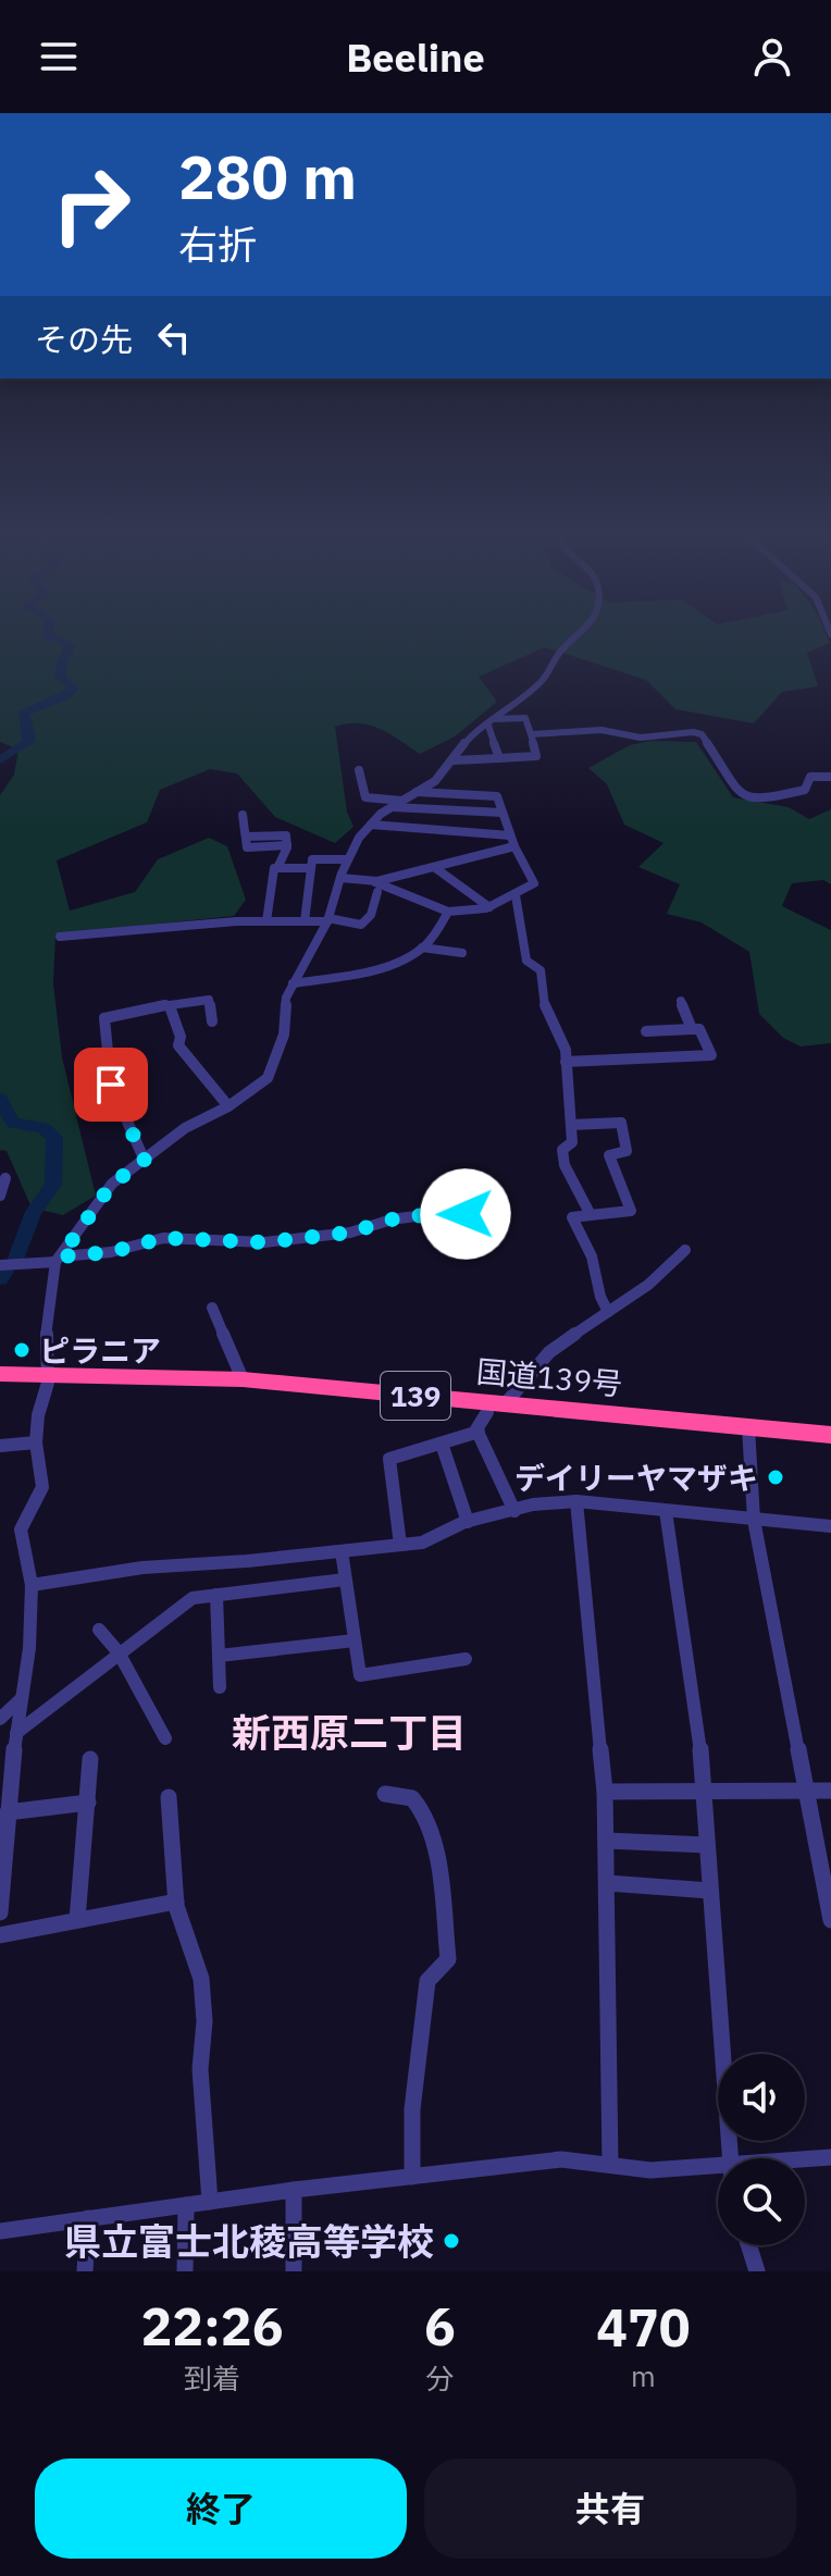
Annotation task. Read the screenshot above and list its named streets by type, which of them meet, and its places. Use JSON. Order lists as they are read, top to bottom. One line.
{"streets":{"highway":["国道139号","139"]},"districts":["新西原二丁目"],"places":["ピラニア","デイリーヤマザキ","県立富士北稜高等学校"],"page":{"header":"Beeline","turn":["280 m","右折"],"then":"その先","eta":["22:26","到着","6","分","470","m"],"buttons":["終了","共有"]}}
